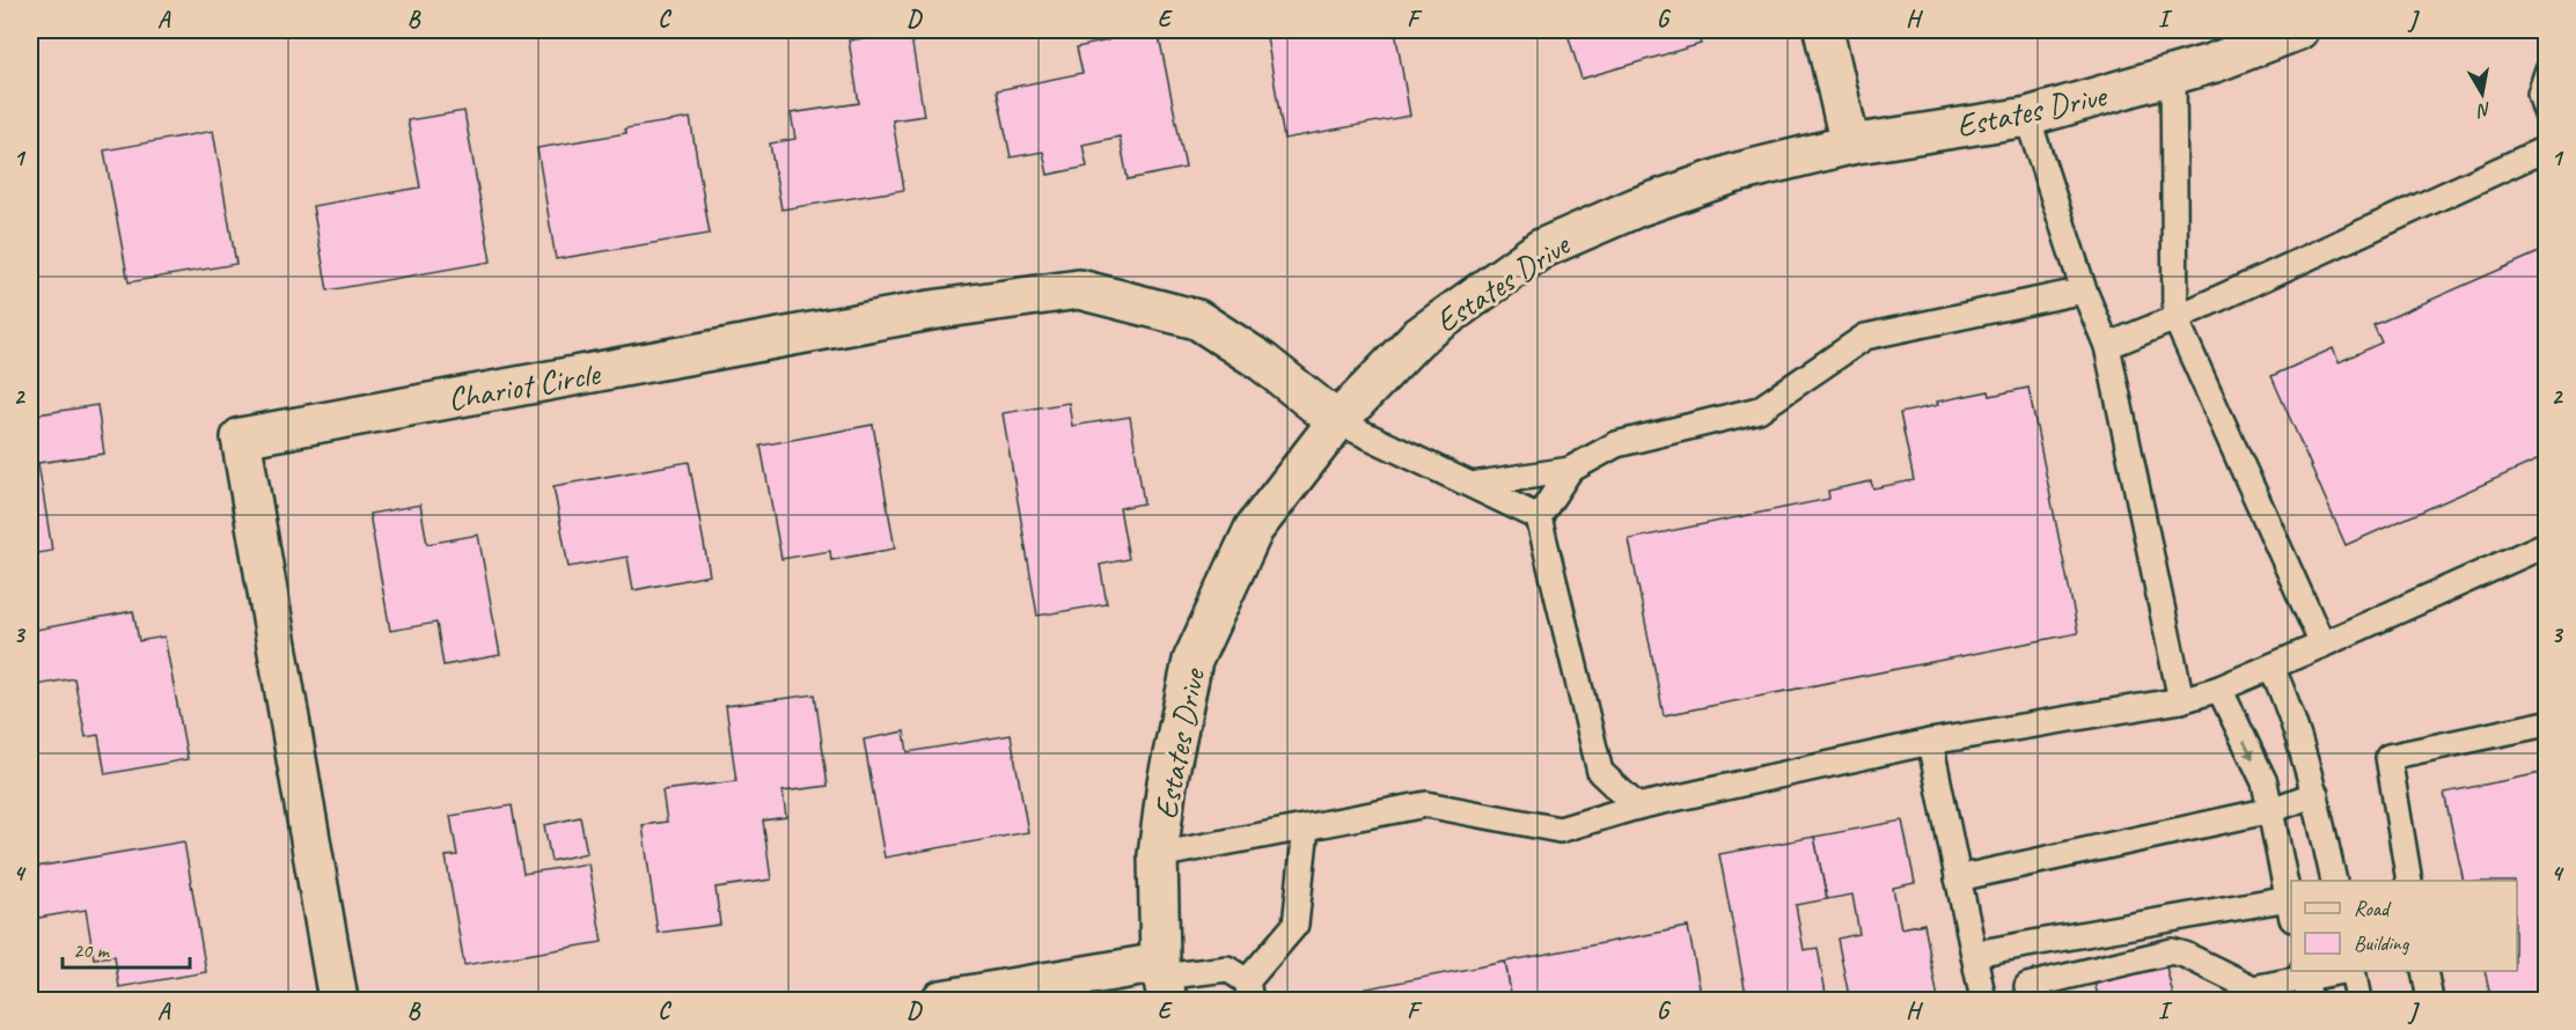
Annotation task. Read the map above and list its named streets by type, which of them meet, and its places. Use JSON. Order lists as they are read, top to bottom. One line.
{"streets":{"street":["Estates Drive","Chariot Circle"]},"crossings":[["Estates Drive","Chariot Circle"]],"legend":["Road","Building"],"scale_bar":"20 m","north":"bottom","grid":{"columns":["A","B","C","D","E","F","G","H","I","J"],"rows":["1","2","3","4"]}}
